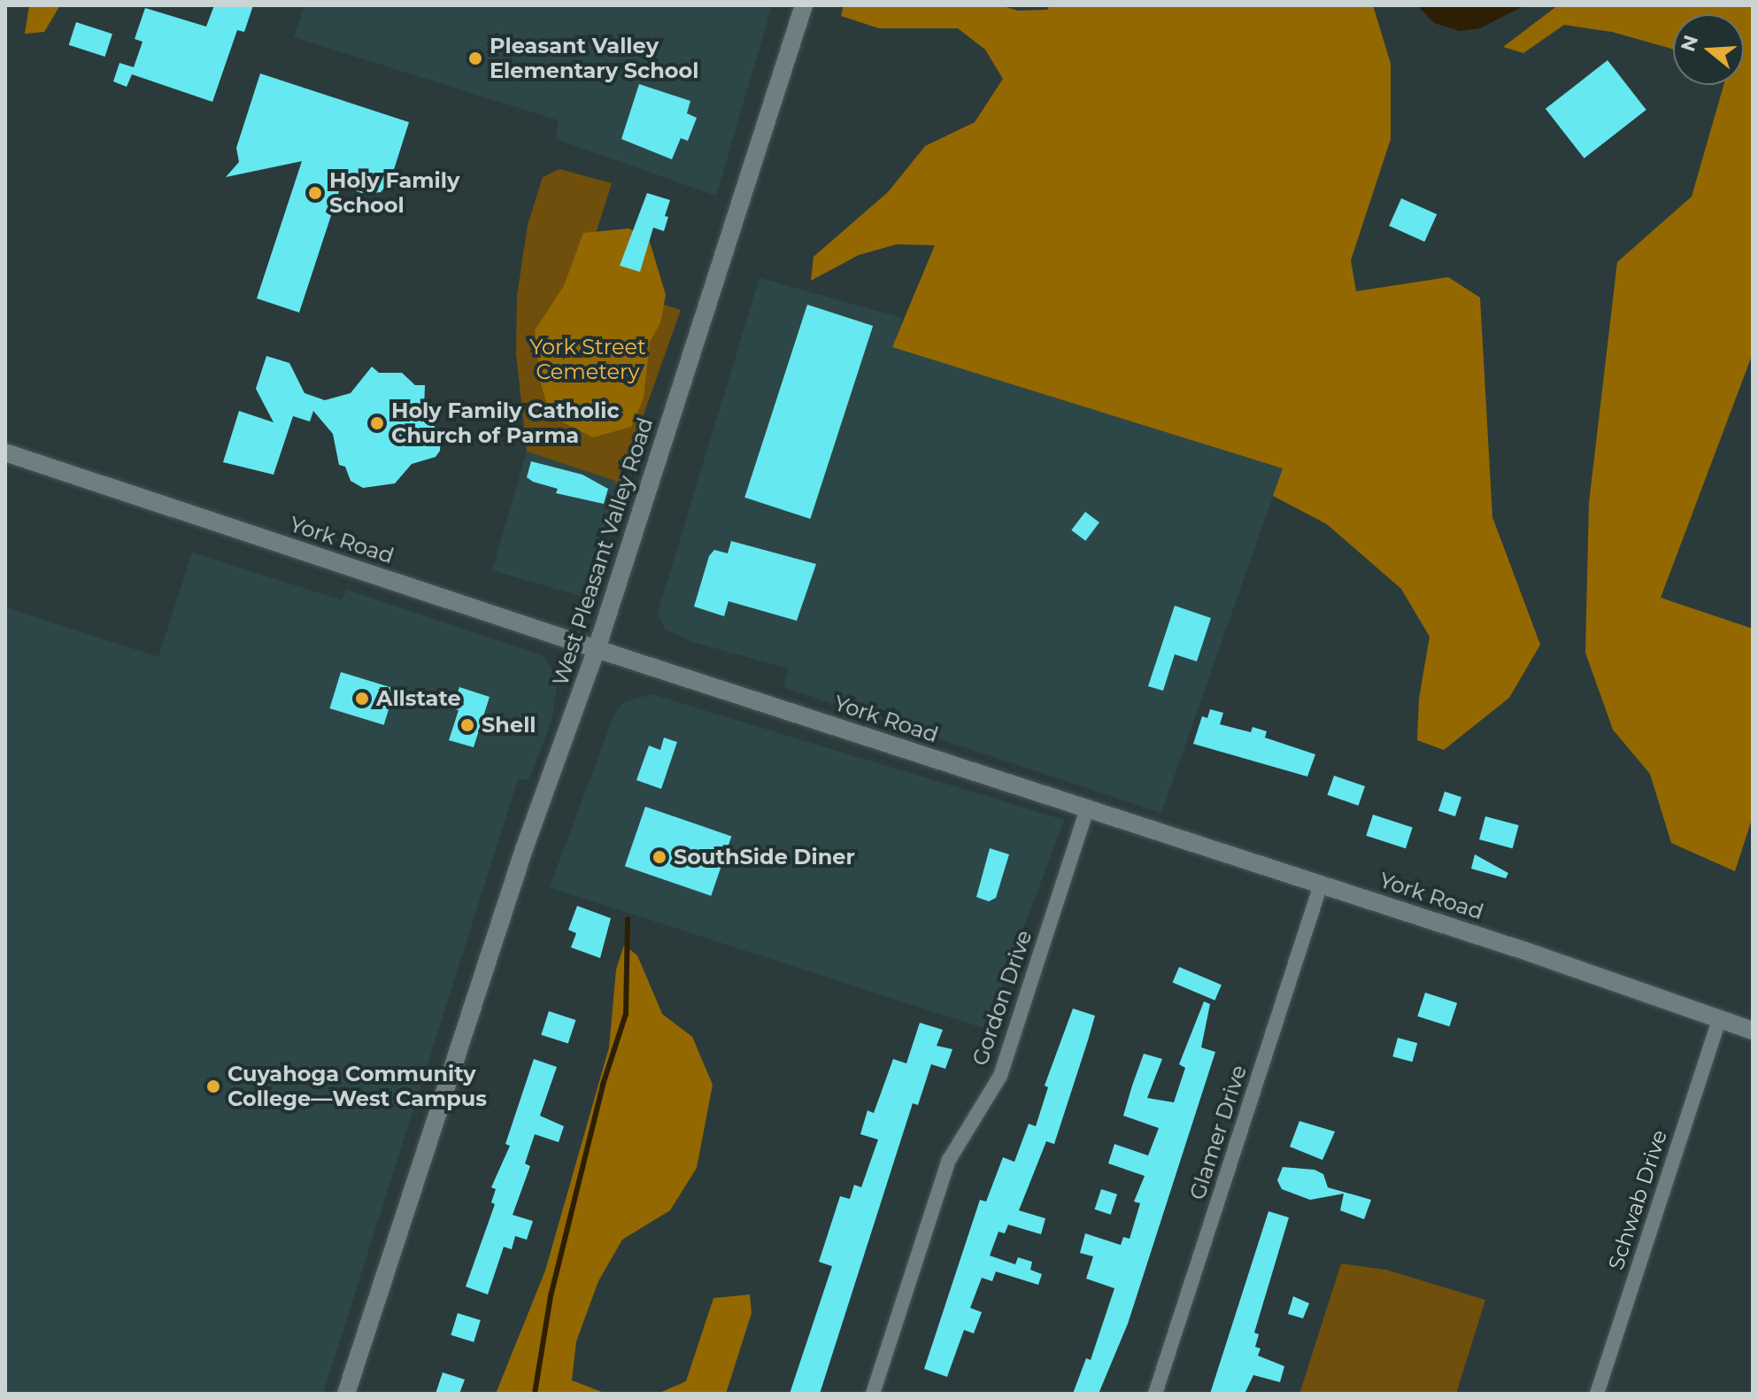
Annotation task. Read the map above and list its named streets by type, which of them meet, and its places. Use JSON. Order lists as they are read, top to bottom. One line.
{"streets":{"main road":["York Road","West Pleasant Valley Road"],"street":["Gordon Drive","Glamer Drive","Schwab Drive"]},"crossings":[["York Road","West Pleasant Valley Road"],["York Road","Gordon Drive"],["York Road","Glamer Drive"],["York Road","Schwab Drive"]],"parks":["York Street Cemetery"],"places":["Pleasant Valley Elementary School","Holy Family School","Holy Family Catholic Church of Parma","Allstate","Shell","SouthSide Diner","Cuyahoga Community College—West Campus"],"north":"left"}
